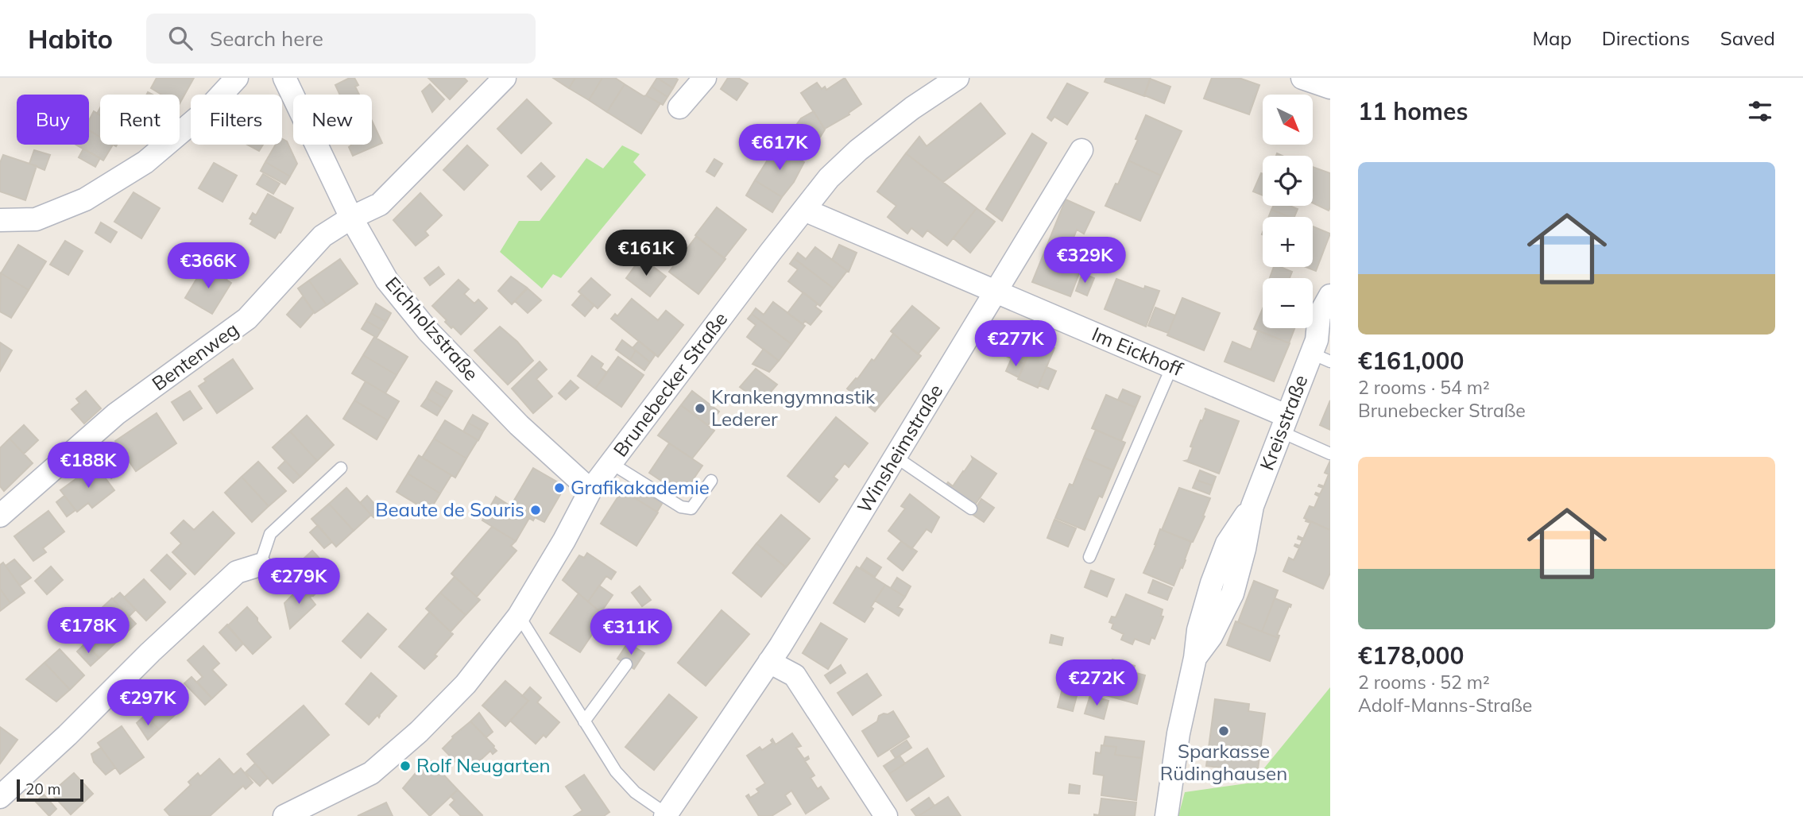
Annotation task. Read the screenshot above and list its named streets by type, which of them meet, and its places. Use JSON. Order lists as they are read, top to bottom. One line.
{"streets":{"street":["Eichholzstraße","Im Eickhoff","Bentenweg","Brunebecker Straße","Kreisstraße","Winsheimstraße"]},"crossings":[["Eichholzstraße","Bentenweg"],["Eichholzstraße","Brunebecker Straße"],["Im Eickhoff","Brunebecker Straße"],["Im Eickhoff","Kreisstraße"],["Im Eickhoff","Winsheimstraße"]],"places":["Krankengymnastik Lederer","Grafikakademie","Beaute de Souris","Sparkasse Rüdinghausen","Rolf Neugarten"],"scale_bar":"20 m","north":"bottom right","page":{"header":"Habito","search":"Search here","nav":["Map","Directions","Saved"],"heading":"11 homes","map_buttons":["+","−"],"chip":["Buy","Rent","Filters","New"],"price":["€617K","€161K","€329K","€366K","€277K","€188K","€279K","€178K","€311K","€272K","€297K"],"list":[{"name":"€161,000","note":"2 rooms · 54 m² · Brunebecker Straße"},{"name":"€178,000","note":"2 rooms · 52 m² · Adolf-Manns-Straße"}],"scale":"20 m"}}
